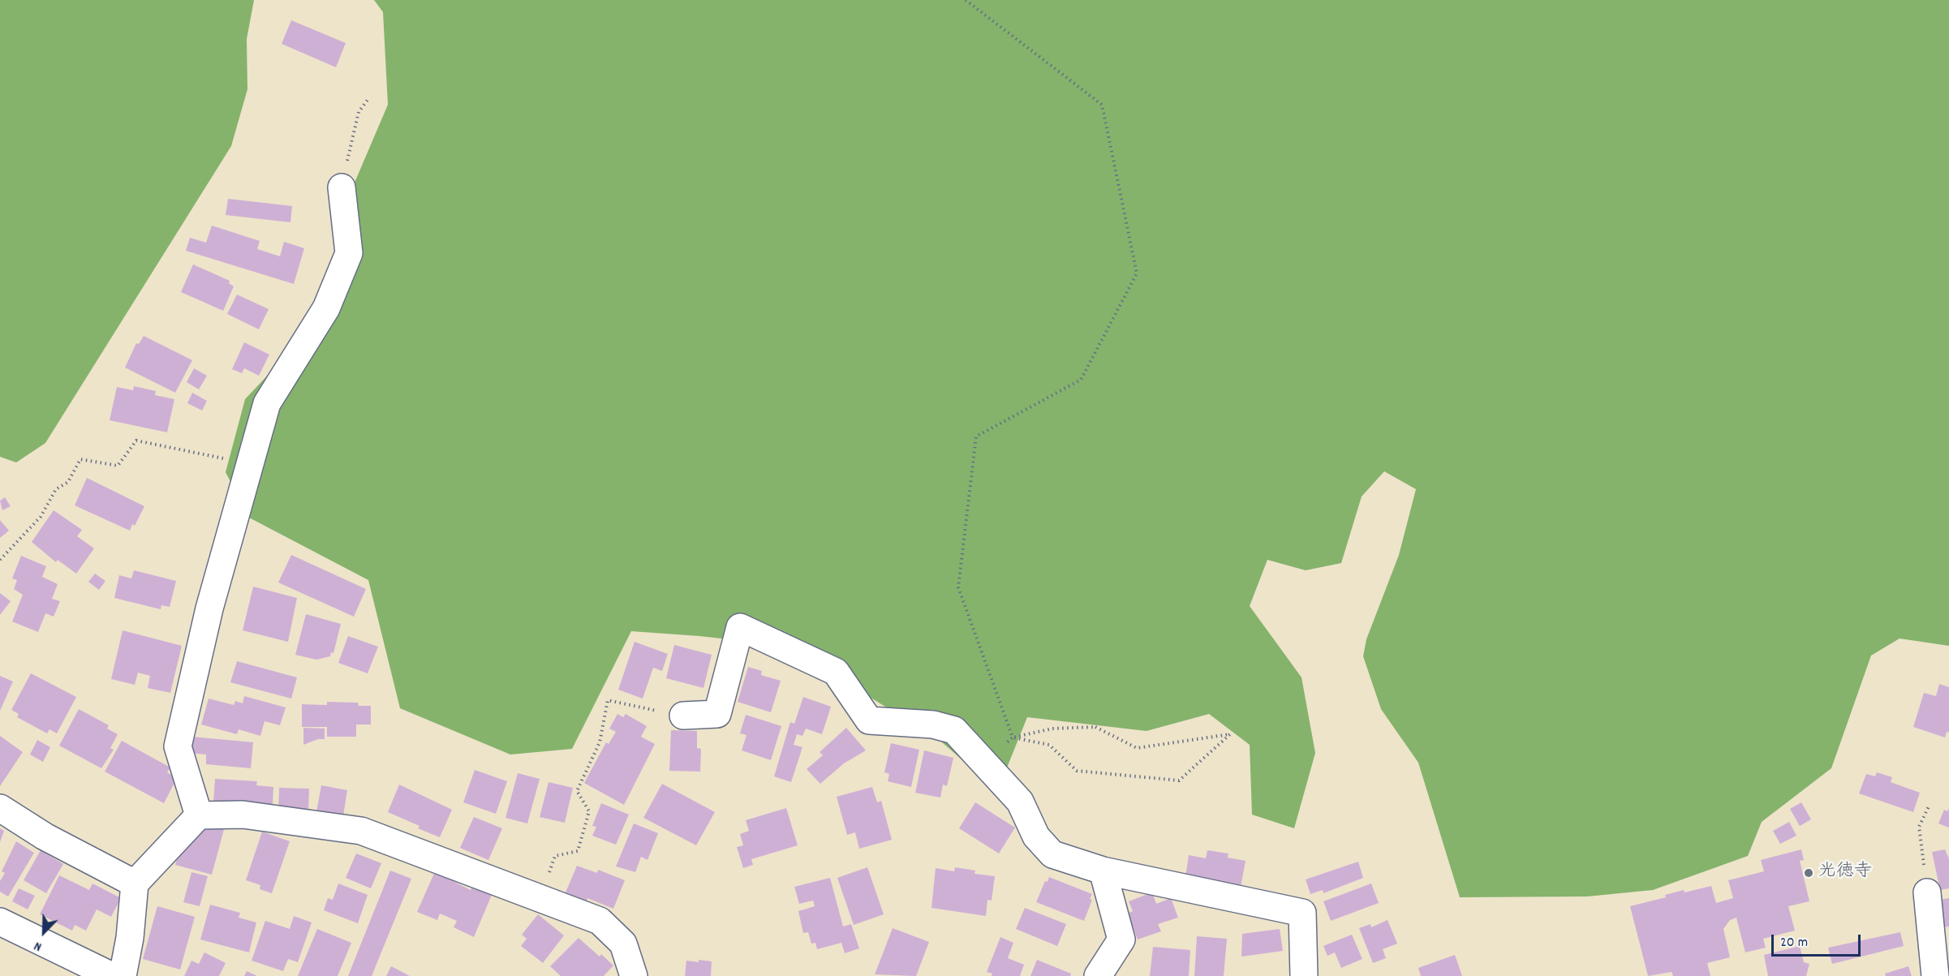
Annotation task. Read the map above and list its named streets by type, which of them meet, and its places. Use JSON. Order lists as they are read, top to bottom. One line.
{"places":["光徳寺"],"scale_bar":"20 m","north":"bottom left"}
